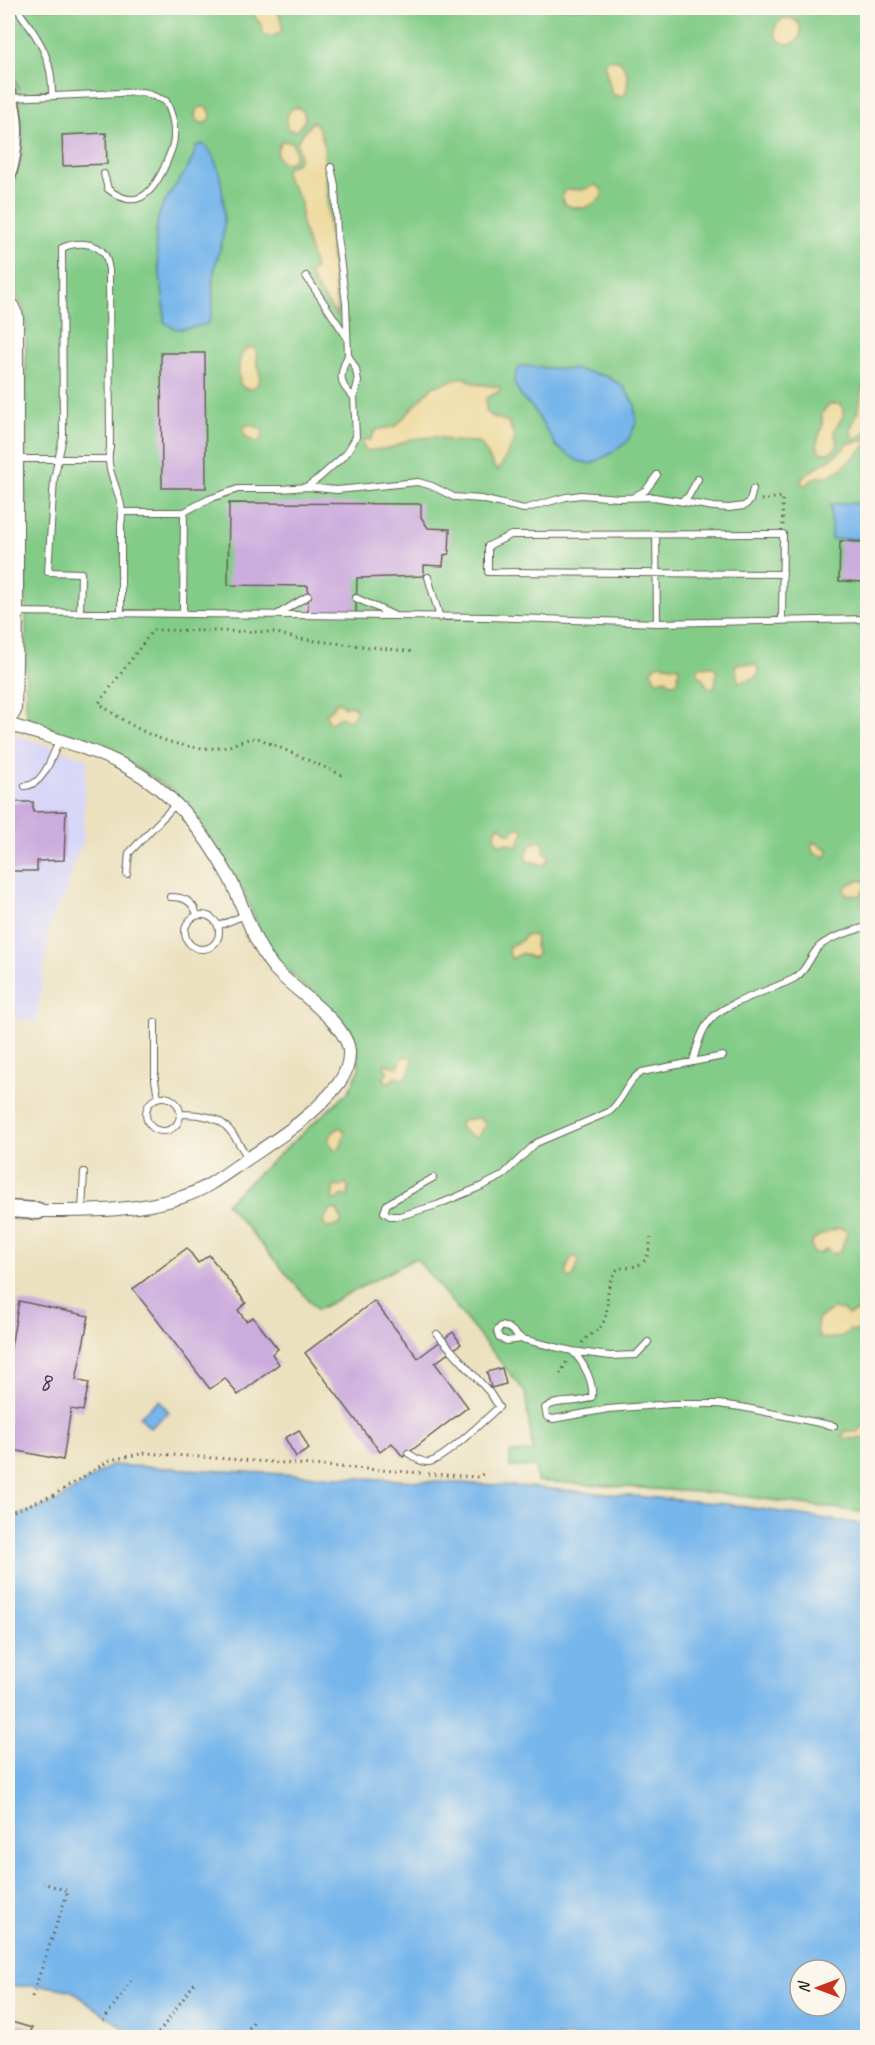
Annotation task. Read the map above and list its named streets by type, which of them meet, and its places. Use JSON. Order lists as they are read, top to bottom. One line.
{"house_numbers":["8"],"north":"left"}
